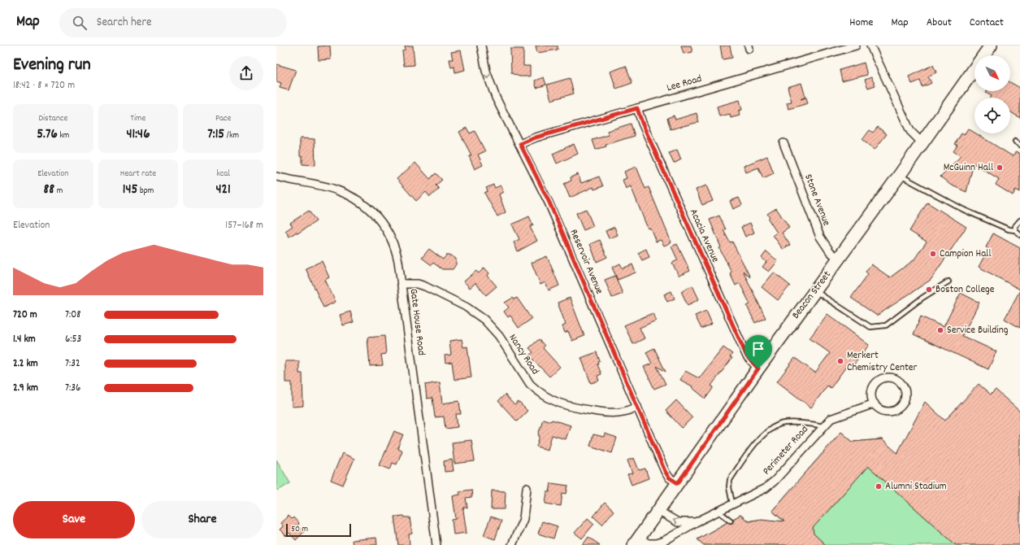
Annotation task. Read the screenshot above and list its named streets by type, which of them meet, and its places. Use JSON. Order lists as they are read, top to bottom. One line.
{"streets":{"main road":["Beacon Street"],"street":["Lee Road","Stone Avenue","Acacia Avenue","Reservoir Avenue","Gate House Road","Nancy Road","Perimeter Road"]},"crossings":[["Lee Road","Acacia Avenue"],["Lee Road","Reservoir Avenue"],["Stone Avenue","Beacon Street"],["Acacia Avenue","Beacon Street"],["Reservoir Avenue","Beacon Street"],["Reservoir Avenue","Nancy Road"],["Beacon Street","Perimeter Road"],["Gate House Road","Nancy Road"]],"places":["McGuinn Hall","Campion Hall","Boston College","Service Building","Merkert Chemistry Center","Alumni Stadium"],"scale_bar":"50 m","north":"bottom right","page":{"header":"Map","search":"Search here","nav":["Home","Map","About","Contact"],"heading":["Evening run","18:42 · 8 × 720 m"],"stats":[["Distance","5.76 km"],["Time","41:46"],["Pace","7:15 /km"],["Elevation","88 m"],["Heart rate","145 bpm"],["kcal","421"]],"chart":["Elevation","157–168 m"],"list":[{"name":"720 m","note":"7:08"},{"name":"1.4 km","note":"6:53"},{"name":"2.2 km","note":"7:32"},{"name":"2.9 km","note":"7:36"}],"buttons":["Save","Share"],"scale":"50 m"}}
